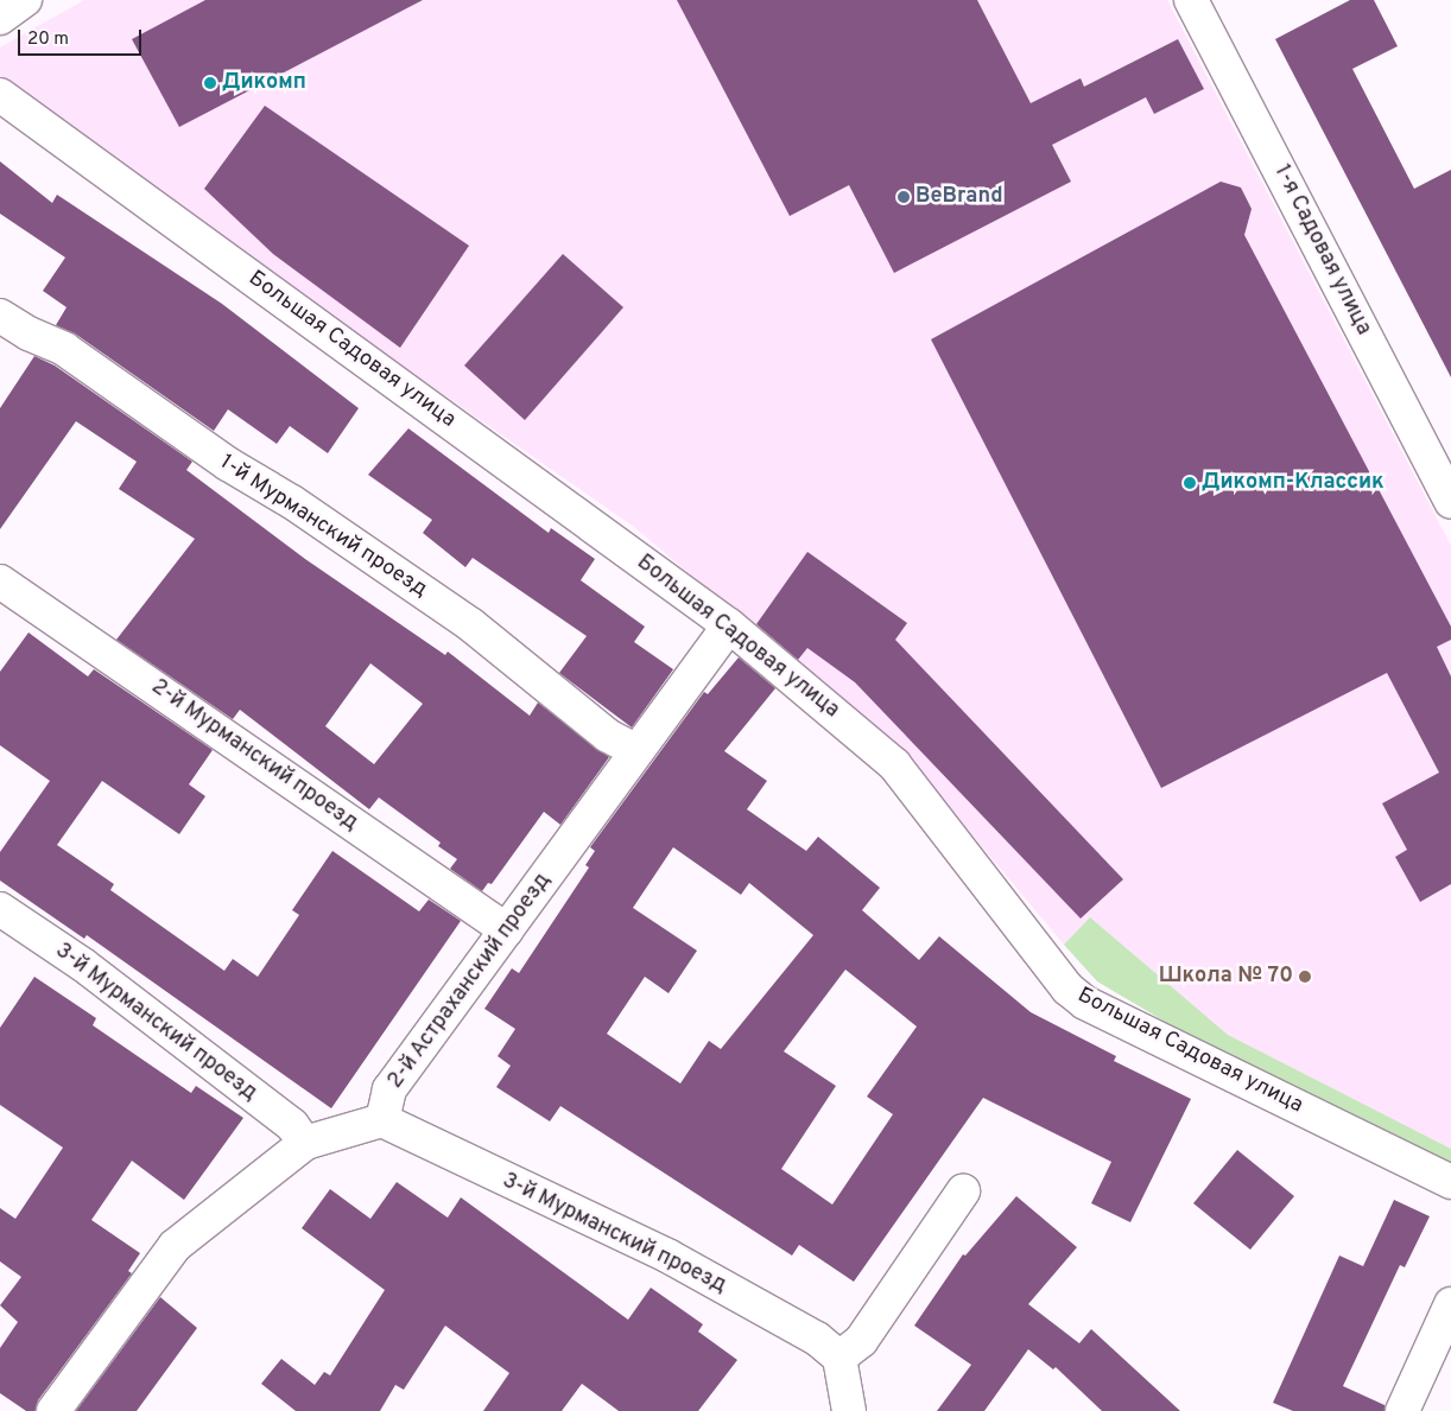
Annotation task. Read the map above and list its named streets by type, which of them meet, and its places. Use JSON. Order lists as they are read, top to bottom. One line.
{"streets":{"street":["1-я Садовая улица","Большая Садовая улица","1-й Мурманский проезд","2-й Мурманский проезд","2-й Астраханский проезд","3-й Мурманский проезд"]},"crossings":[["Большая Садовая улица","2-й Астраханский проезд"],["1-й Мурманский проезд","2-й Астраханский проезд"],["2-й Мурманский проезд","2-й Астраханский проезд"],["2-й Астраханский проезд","3-й Мурманский проезд"]],"places":["Дикомп","BeBrand","Дикомп-Классик","Школа № 70"],"scale_bar":"20 m"}
